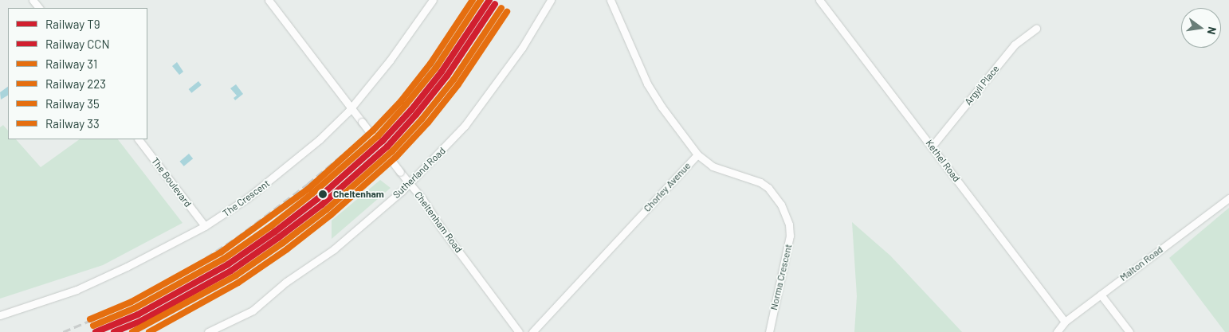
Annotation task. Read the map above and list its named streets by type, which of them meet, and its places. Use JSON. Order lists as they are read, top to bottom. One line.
{"streets":{"street":["Argyll Place","Kethel Road","Sutherland Road","The Boulevard","Chorley Avenue","The Crescent","Cheltenham Road","Malton Road","Norma Crescent"]},"crossings":[["Argyll Place","Kethel Road"],["Kethel Road","Malton Road"],["Sutherland Road","Cheltenham Road"],["The Boulevard","The Crescent"],["Chorley Avenue","Norma Crescent"],["The Crescent","Cheltenham Road"]],"places":["Cheltenham"],"lines":["rail line T9","rail line 31","rail line 35","rail line CCN","rail line 223","rail line 33"],"legend":["Railway T9","Railway CCN","Railway 31","Railway 223","Railway 35","Railway 33"],"north":"right"}
